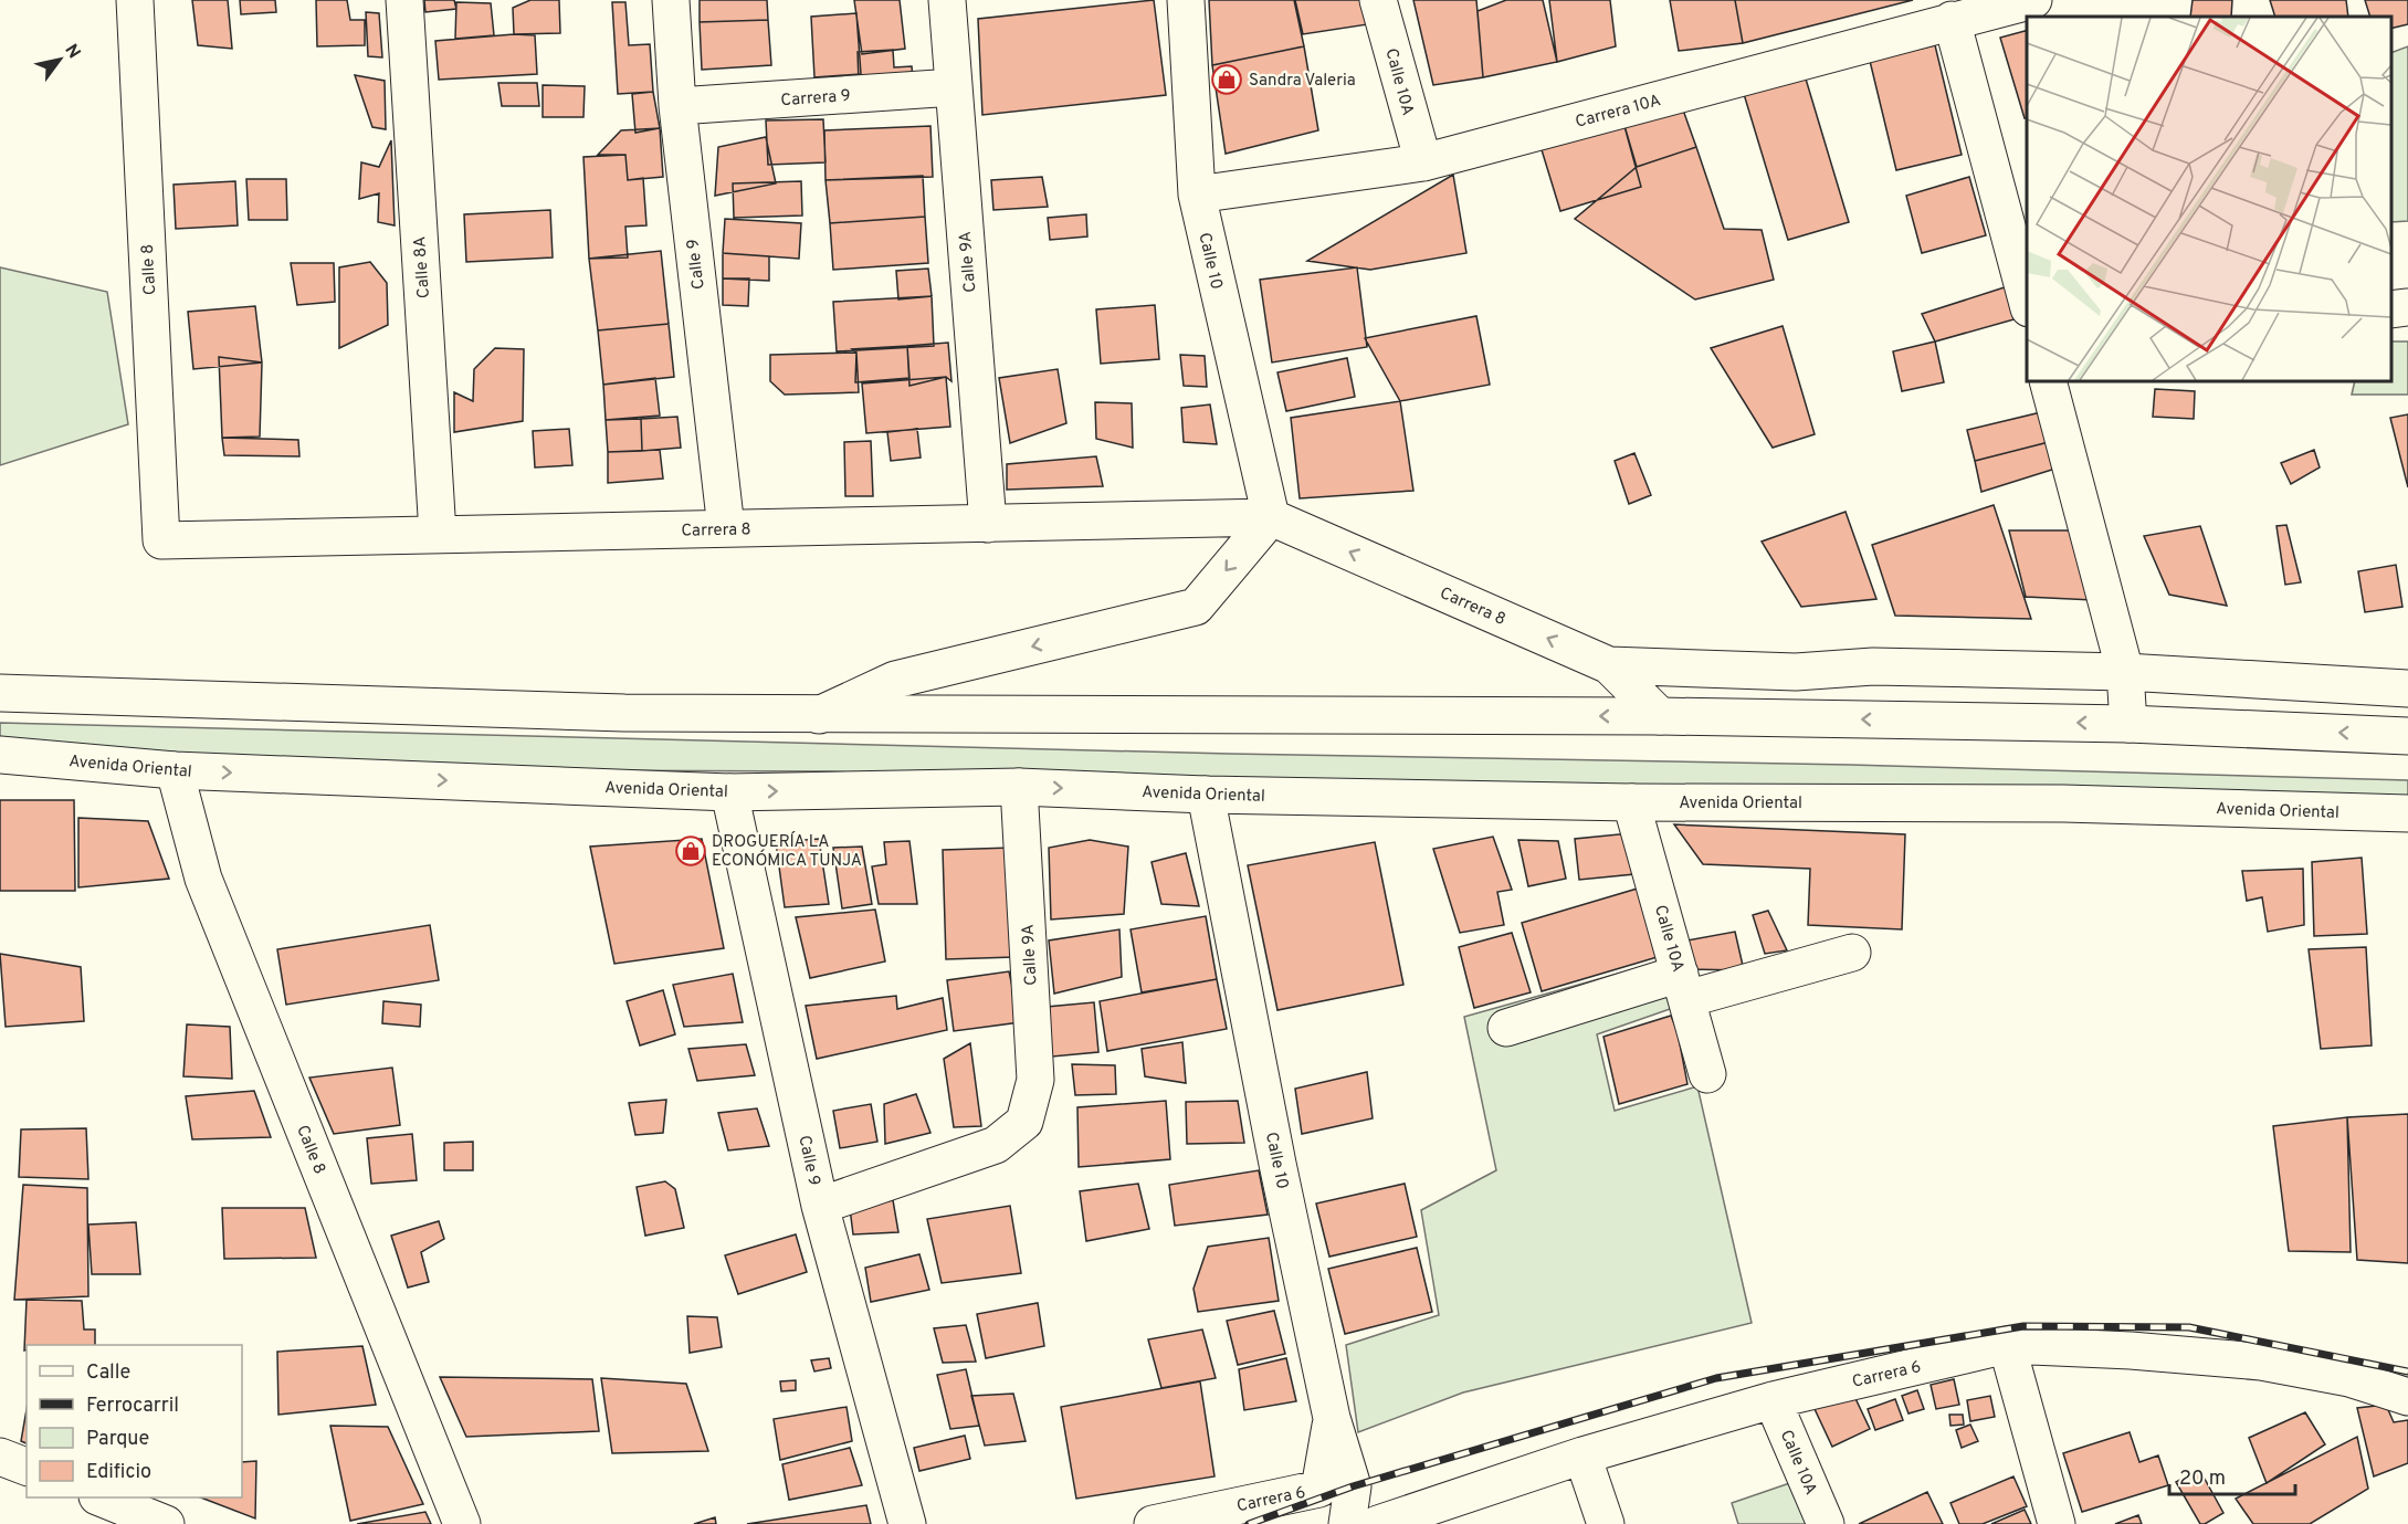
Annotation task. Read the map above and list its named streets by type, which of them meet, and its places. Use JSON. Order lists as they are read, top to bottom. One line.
{"streets":{"street":["Calle 10A","Carrera 9","Carrera 10A","Calle 10","Calle 9A","Calle 9","Calle 8A","Calle 8","Carrera 8","Avenida Oriental","Carrera 6"]},"crossings":[["Calle 10A","Carrera 10A"],["Calle 10A","Avenida Oriental"],["Calle 10A","Carrera 6"],["Carrera 9","Calle 9A"],["Carrera 9","Calle 9"],["Carrera 10A","Calle 10"],["Calle 10","Carrera 8"],["Calle 10","Avenida Oriental"],["Calle 10","Carrera 6"],["Calle 9A","Calle 9"],["Calle 9A","Carrera 8"],["Calle 9A","Avenida Oriental"],["Calle 9","Carrera 8"],["Calle 9","Avenida Oriental"],["Calle 8A","Carrera 8"],["Calle 8","Carrera 8"],["Calle 8","Avenida Oriental"]],"places":{"shop":["Sandra Valeria","DROGUERÍA LA ECONÓMICA TUNJA"]},"legend":["Calle","Ferrocarril","Parque","Edificio"],"scale_bar":"20 m","north":"top right"}
